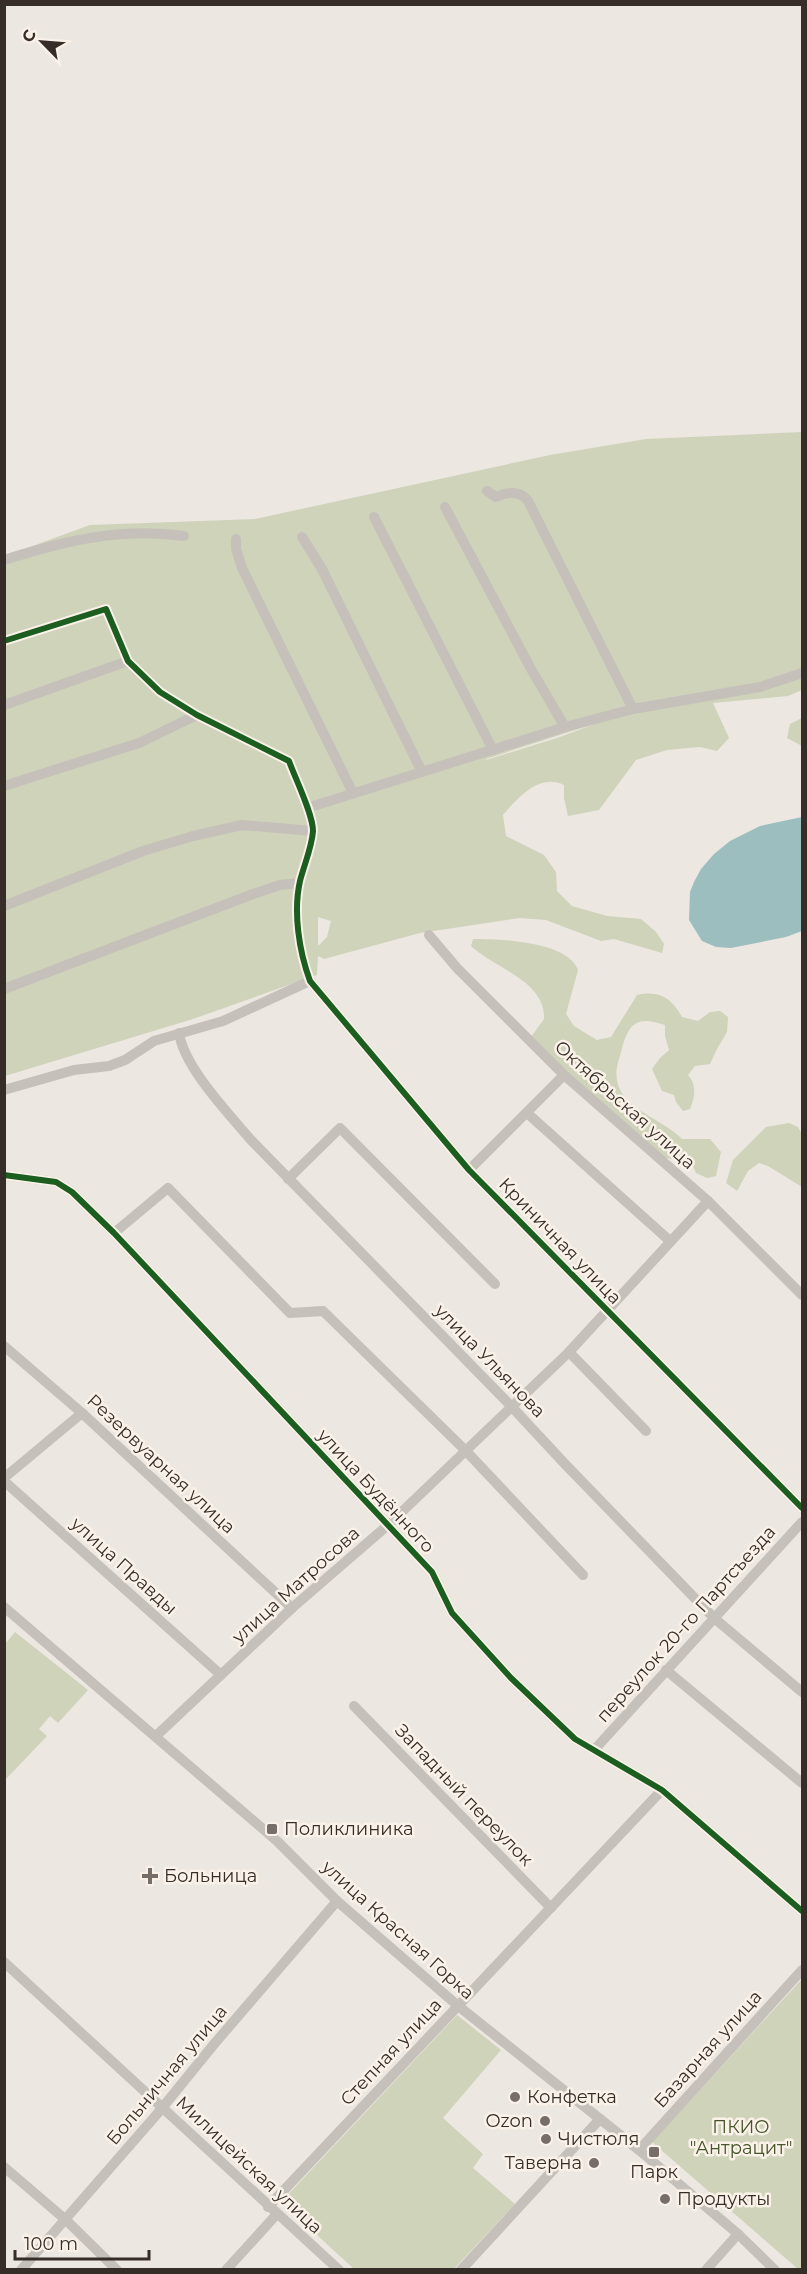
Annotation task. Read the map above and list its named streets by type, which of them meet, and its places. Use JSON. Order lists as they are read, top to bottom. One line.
{"streets":{"street":["Октябрьская улица","Криничная улица","улица Ульянова","Резервуарная улица","улица Будённого","улица Правды","улица Матросова","переулок 20-го Партсъезда","Западный переулок","улица Красная Горка","Базарная улица","Степная улица","Больничная улица","Милицейская улица"]},"crossings":[["Октябрьская улица","улица Матросова"],["Криничная улица","улица Матросова"],["улица Ульянова","улица Матросова"],["улица Ульянова","переулок 20-го Партсъезда"],["Резервуарная улица","улица Матросова"],["улица Будённого","улица Матросова"],["улица Будённого","переулок 20-го Партсъезда"],["улица Будённого","Степная улица"],["улица Правды","улица Матросова"],["улица Матросова","улица Красная Горка"],["Западный переулок","Степная улица"],["улица Красная Горка","Базарная улица"],["улица Красная Горка","Степная улица"],["улица Красная Горка","Больничная улица"],["Степная улица","Милицейская улица"],["Больничная улица","Милицейская улица"]],"parks":["ПКИО \"Антрацит\""],"places":{"transit":["Поликлиника","Парк"],"health":["Больница"],"other":["Конфетка","Ozon","Чистюля","Таверна","Продукты"]},"scale_bar":"100 m","north":"top left"}
